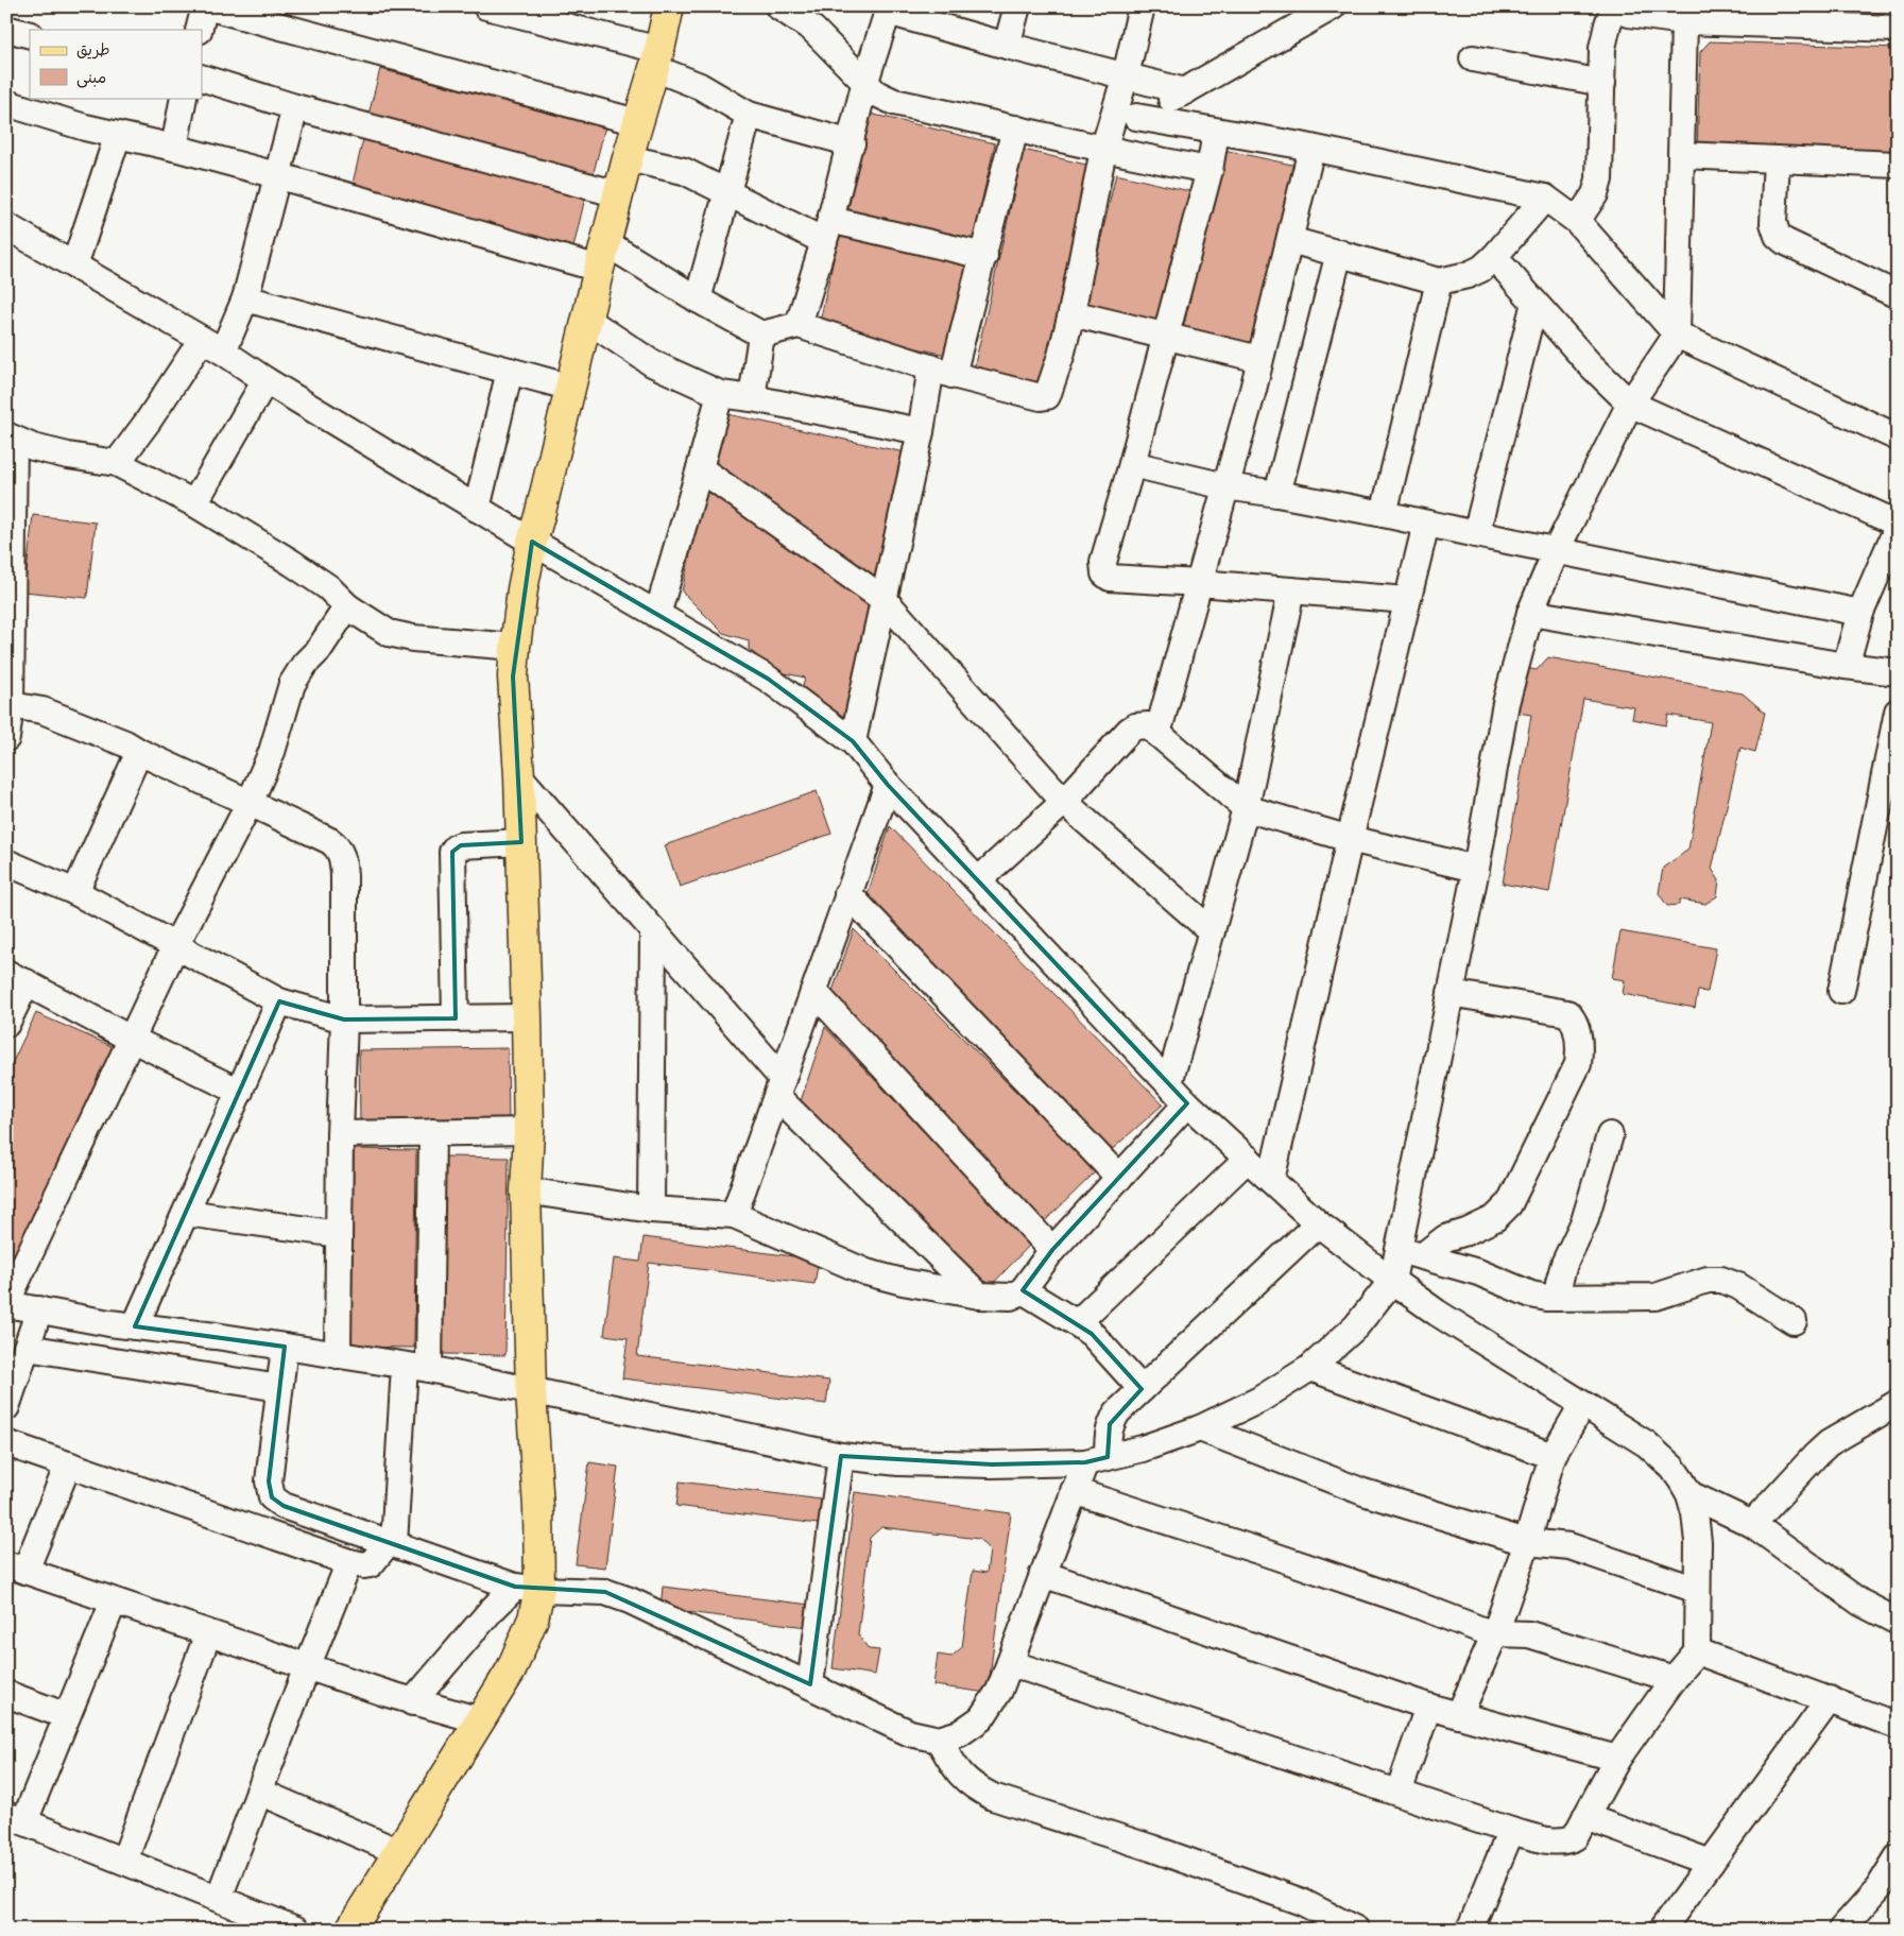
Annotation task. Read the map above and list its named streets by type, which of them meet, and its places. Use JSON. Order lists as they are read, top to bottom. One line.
{"legend":["طريق","مبنى"]}
